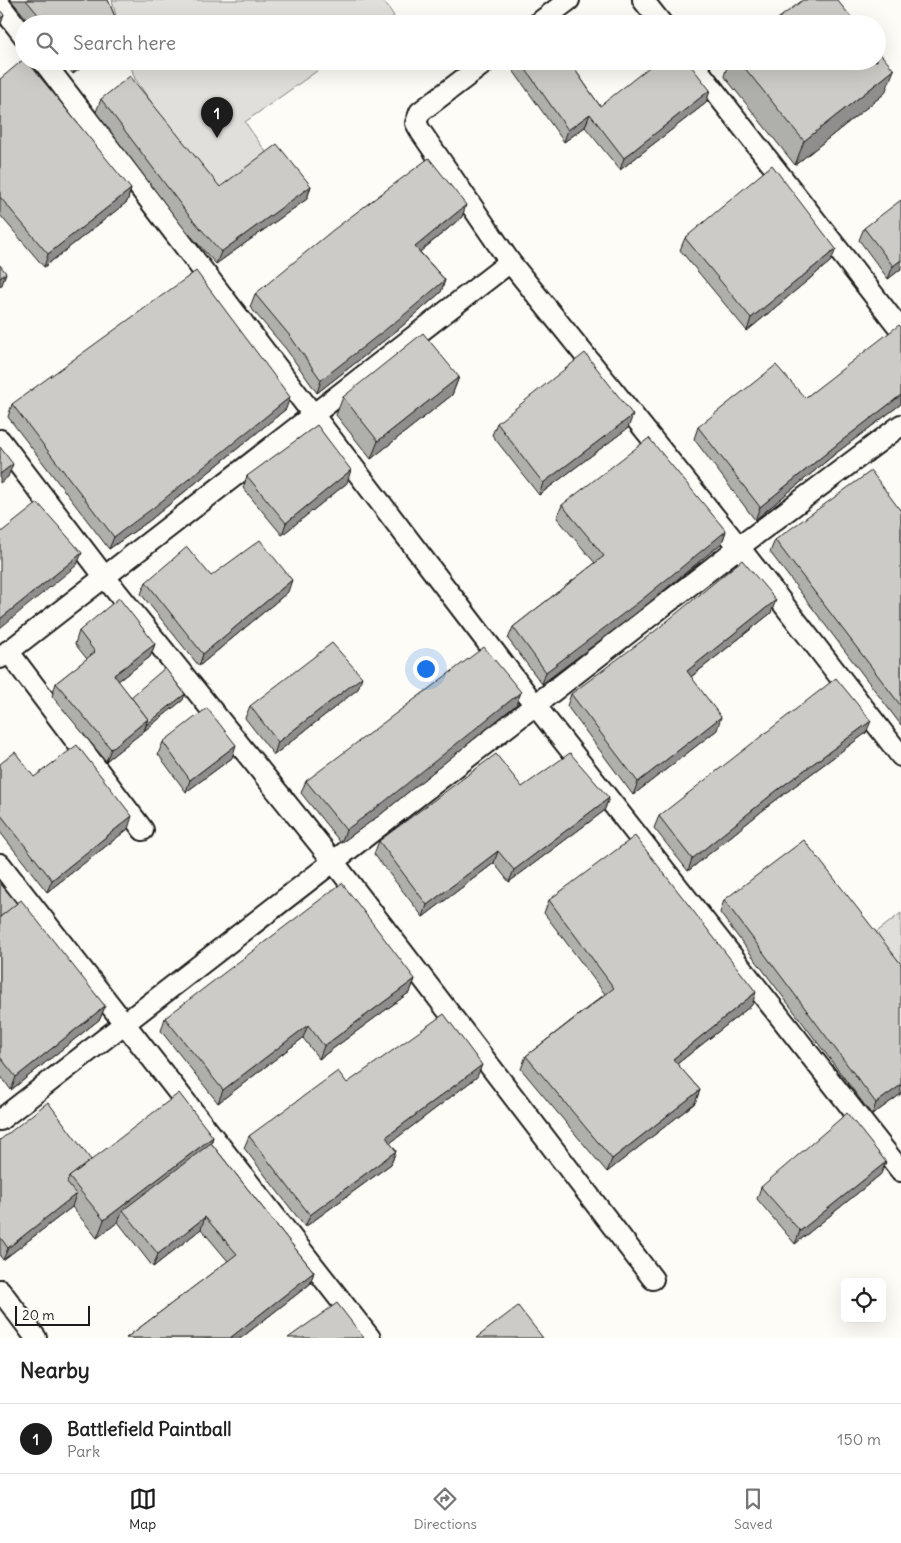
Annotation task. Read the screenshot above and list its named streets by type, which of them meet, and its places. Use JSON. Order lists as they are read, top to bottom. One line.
{"scale_bar":"20 m","page":{"search":"Search here","pins":"1","scale":"20 m","heading":"Nearby","list":[{"mark":"1","name":"Battlefield Paintball","note":"Park","value":"150 m"}],"nav":["Map","Directions","Saved"]}}
